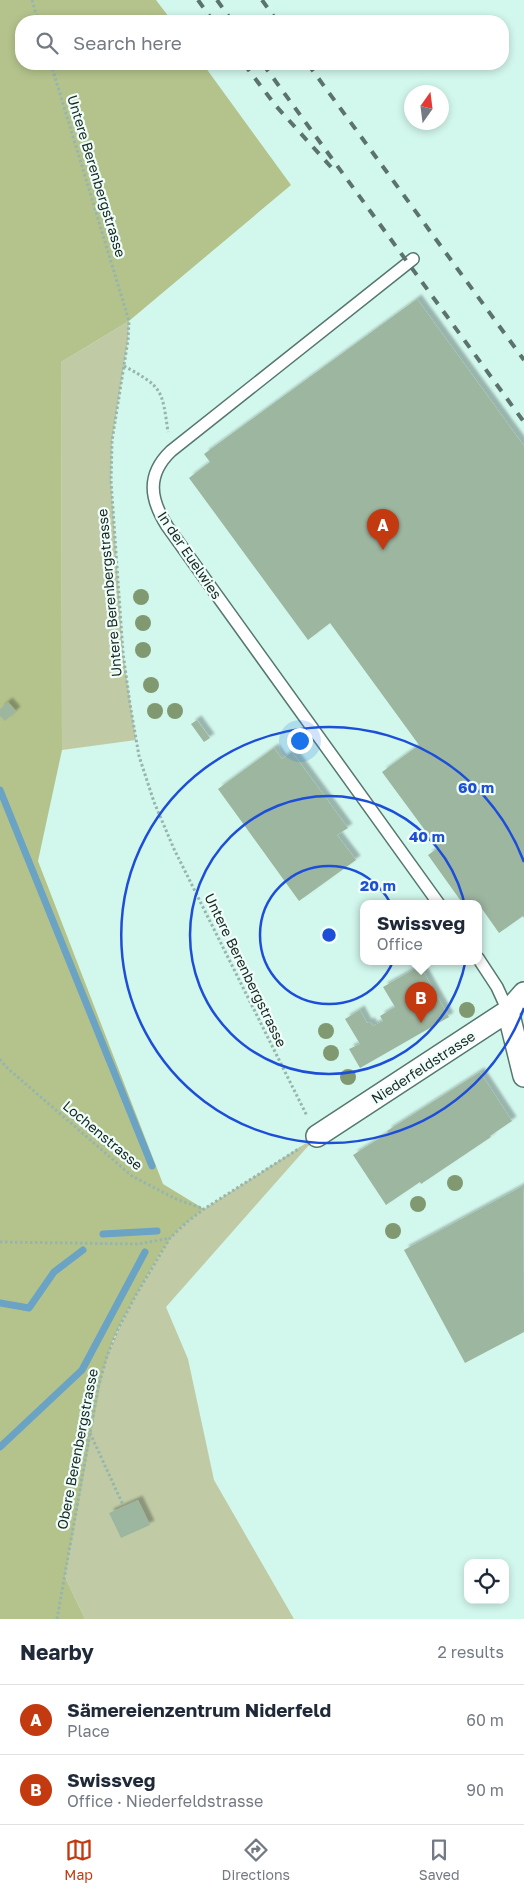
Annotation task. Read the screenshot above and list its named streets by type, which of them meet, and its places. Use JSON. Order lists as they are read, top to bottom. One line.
{"streets":{"street":["Niederfeldstrasse"],"lane":["In der Euelwies"],"path":["Untere Berenbergstrasse","Lochenstrasse","Obere Berenbergstrasse"]},"north":"top","page":{"search":"Search here","pins":["A","B"],"popup":["Swissveg","Office"],"heading":["Nearby","2 results"],"list":[{"mark":"A","name":"Sämereienzentrum Niderfeld","note":"Place","value":"60 m"},{"mark":"B","name":"Swissveg","note":"Office · Niederfeldstrasse","value":"90 m"}],"nav":["Map","Directions","Saved"]},"rings":["60 m","40 m","20 m"]}
